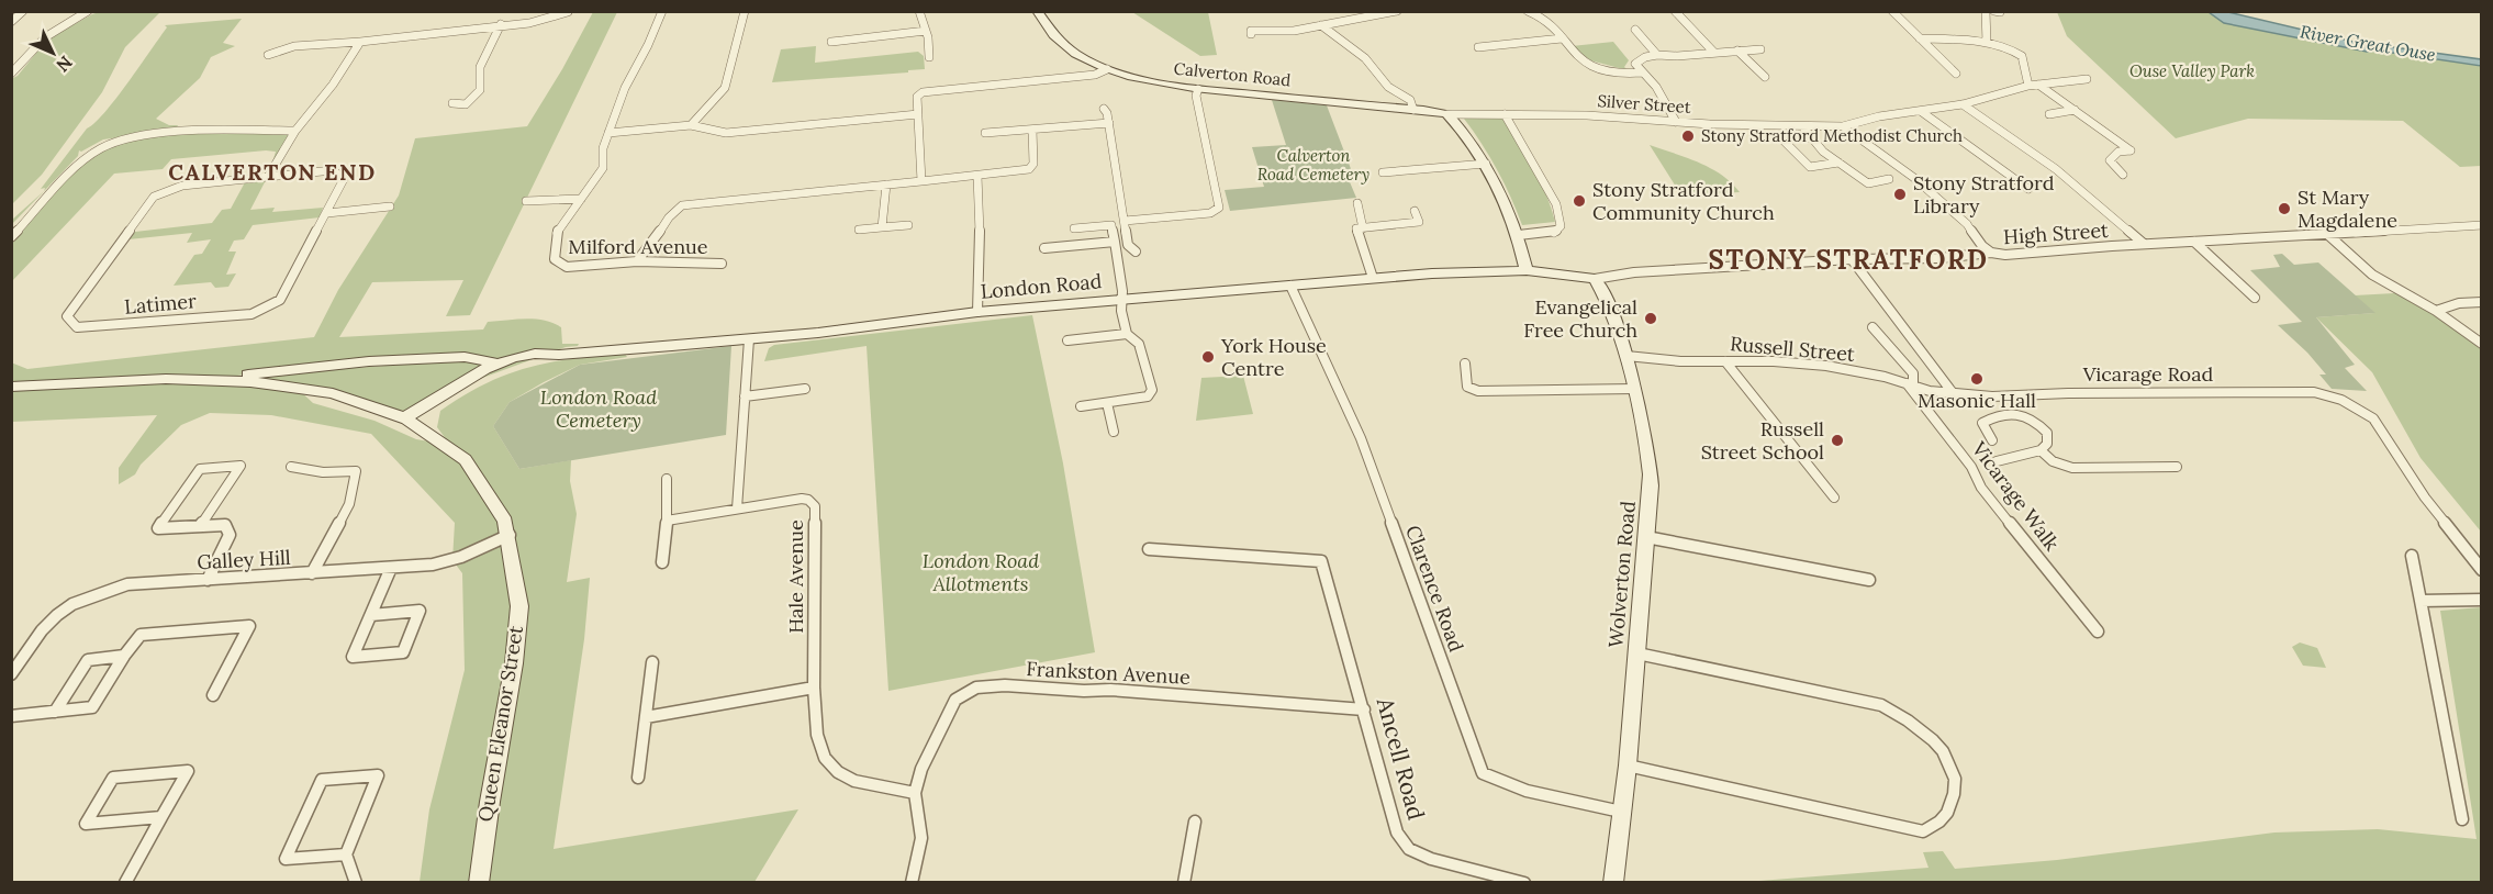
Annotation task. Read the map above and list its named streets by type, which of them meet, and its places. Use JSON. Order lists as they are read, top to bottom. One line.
{"streets":{"street":["Calverton Road","Silver Street","High Street","Milford Avenue","London Road","Latimer","Russell Street","Vicarage Road","Vicarage Walk","Galley Hill","Wolverton Road","Hale Avenue","Clarence Road","Frankston Avenue","Queen Eleanor Street","Ancell Road"]},"crossings":[["Calverton Road","Silver Street"],["High Street","London Road"],["High Street","Wolverton Road"],["London Road","Wolverton Road"],["London Road","Clarence Road"],["London Road","Queen Eleanor Street"],["Russell Street","Vicarage Road"],["Russell Street","Vicarage Walk"],["Russell Street","Wolverton Road"],["Galley Hill","Queen Eleanor Street"],["Wolverton Road","Clarence Road"],["Hale Avenue","Frankston Avenue"],["Frankston Avenue","Ancell Road"]],"districts":["CALVERTON END","STONY STRATFORD"],"water":["River Great Ouse"],"parks":["Ouse Valley Park","Calverton Road Cemetery","London Road Cemetery","London Road Allotments"],"places":["Stony Stratford Methodist Church","Stony Stratford Library","Stony Stratford Community Church","St Mary Magdalene","Evangelical Free Church","York House Centre","Masonic Hall","Russell Street School"],"north":"bottom right"}
